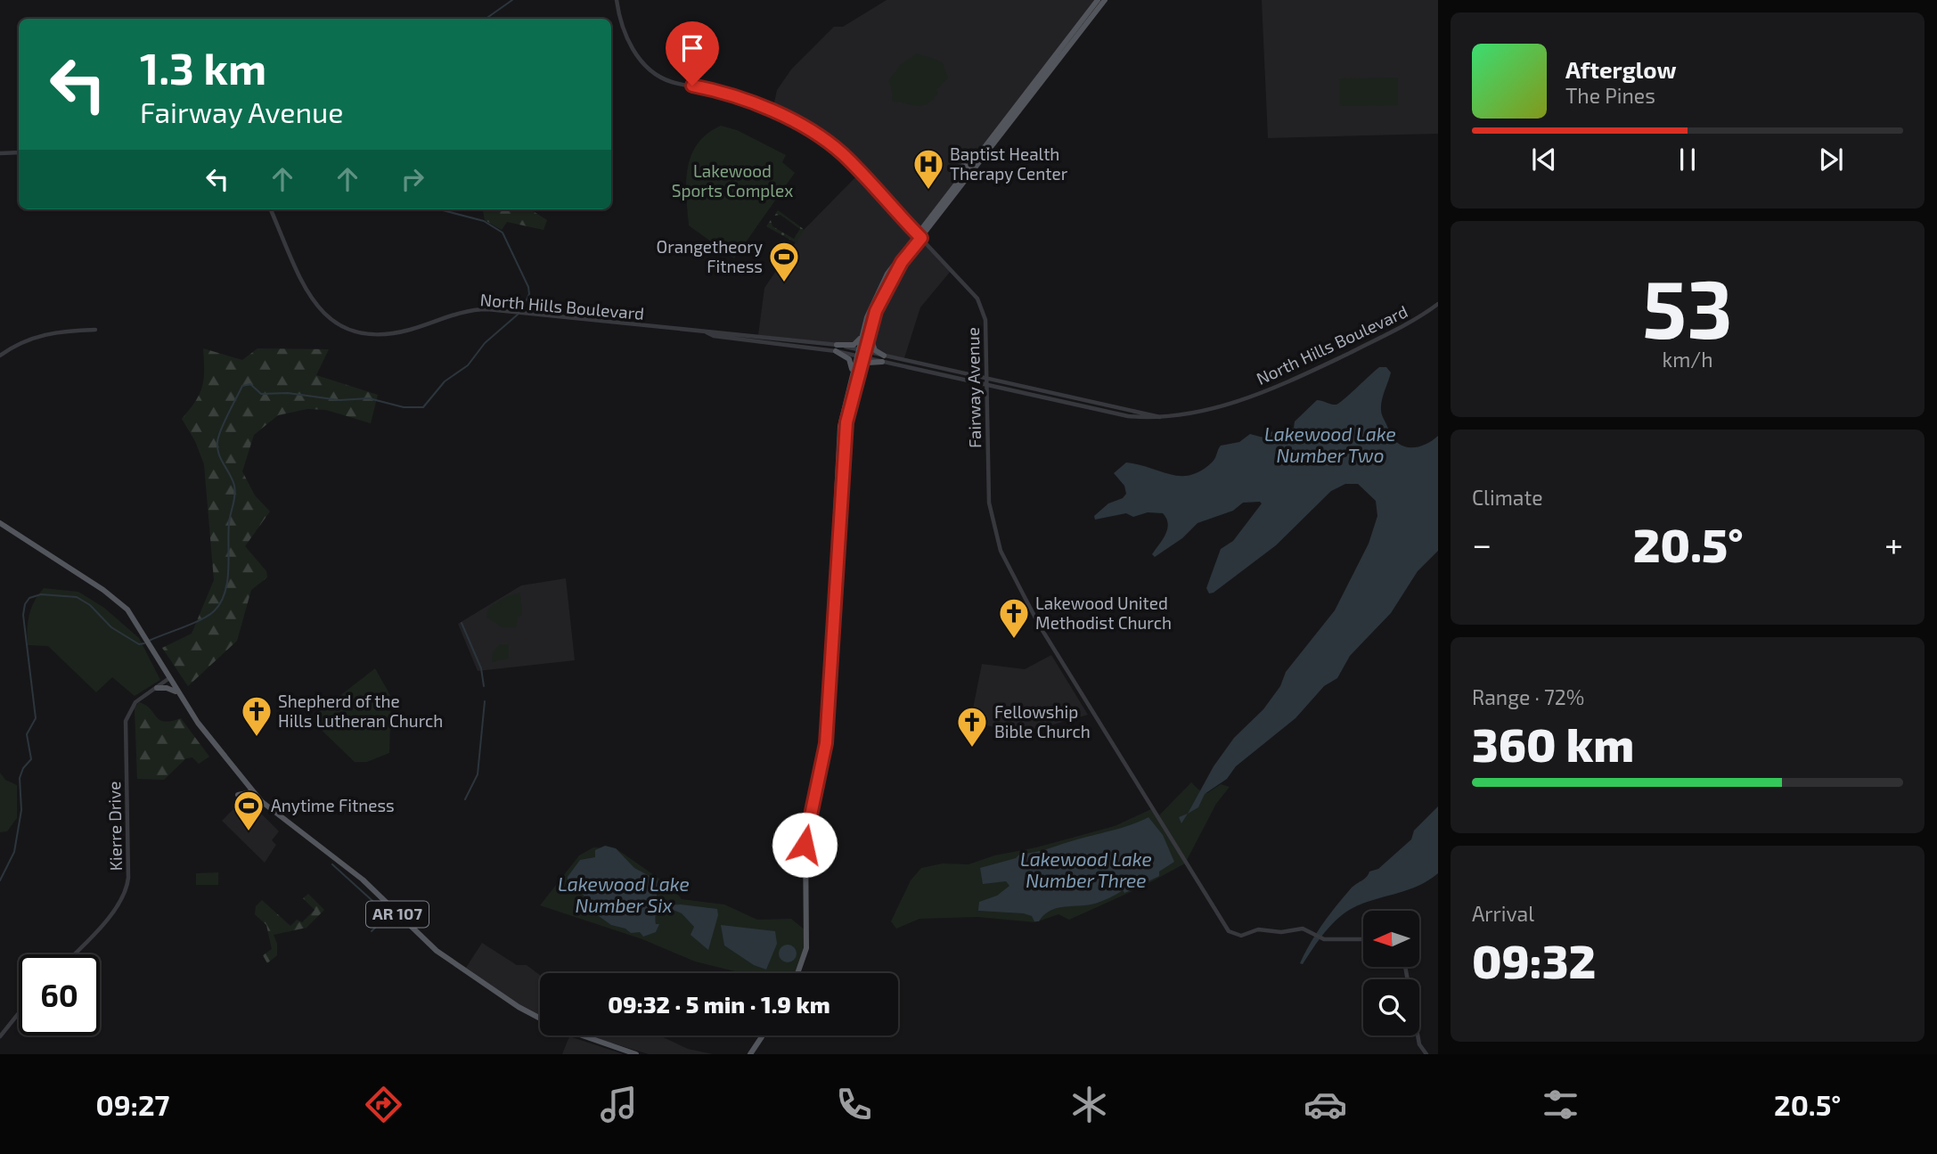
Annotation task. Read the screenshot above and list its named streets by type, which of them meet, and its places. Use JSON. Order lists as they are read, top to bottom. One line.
{"streets":{"main road":["AR 107"],"street":["North Hills Boulevard","Fairway Avenue","Kierre Drive"]},"crossings":[["North Hills Boulevard","Fairway Avenue"],["Kierre Drive","AR 107"]],"water":["Lakewood Lake Number Two","Lakewood Lake Number Three","Lakewood Lake Number Six"],"parks":["Lakewood Sports Complex"],"places":{"hospital":["Baptist Health Therapy Center"],"sports":["Orangetheory Fitness","Anytime Fitness"],"church":["Lakewood United Methodist Church","Shepherd of the Hills Lutheran Church","Fellowship Bible Church"]},"north":"left","page":{"turn":["1.3 km","Fairway Avenue"],"song":["Afterglow","The Pines"],"tile":[["53","km/h"],"Climate",["Range · 72%","360 km"],["Arrival","09:32"]],"heat":["−","20.5°","+"],"limit":"60","trip":"09:32 · 5 min · 1.9 km","tabs":["09:27","20.5°"]}}
